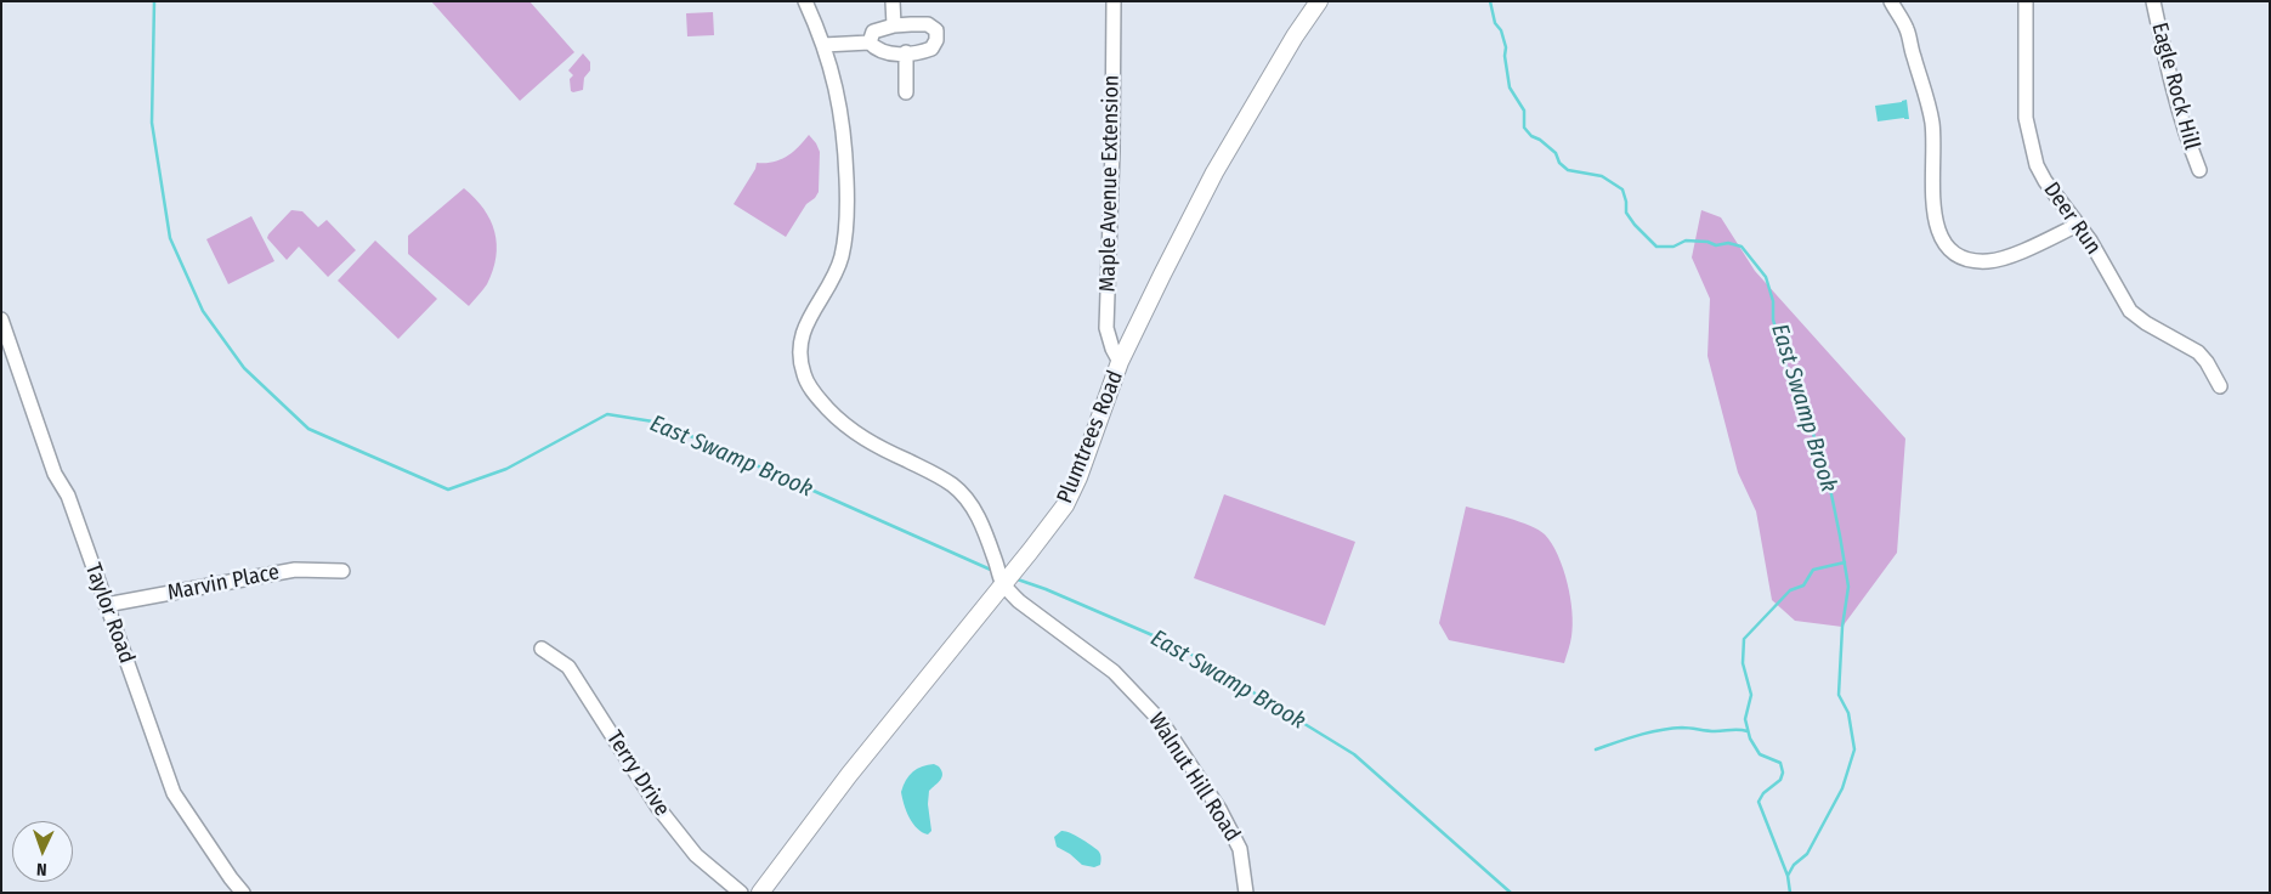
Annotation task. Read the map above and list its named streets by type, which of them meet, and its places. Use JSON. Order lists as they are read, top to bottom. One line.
{"streets":{"main road":["Plumtrees Road"],"street":["Eagle Rock Hill","Maple Avenue Extension","Deer Run","Marvin Place","Taylor Road","Terry Drive","Walnut Hill Road"]},"crossings":[["Maple Avenue Extension","Plumtrees Road"],["Plumtrees Road","Walnut Hill Road"],["Marvin Place","Taylor Road"]],"water":["East Swamp Brook"],"north":"bottom"}
